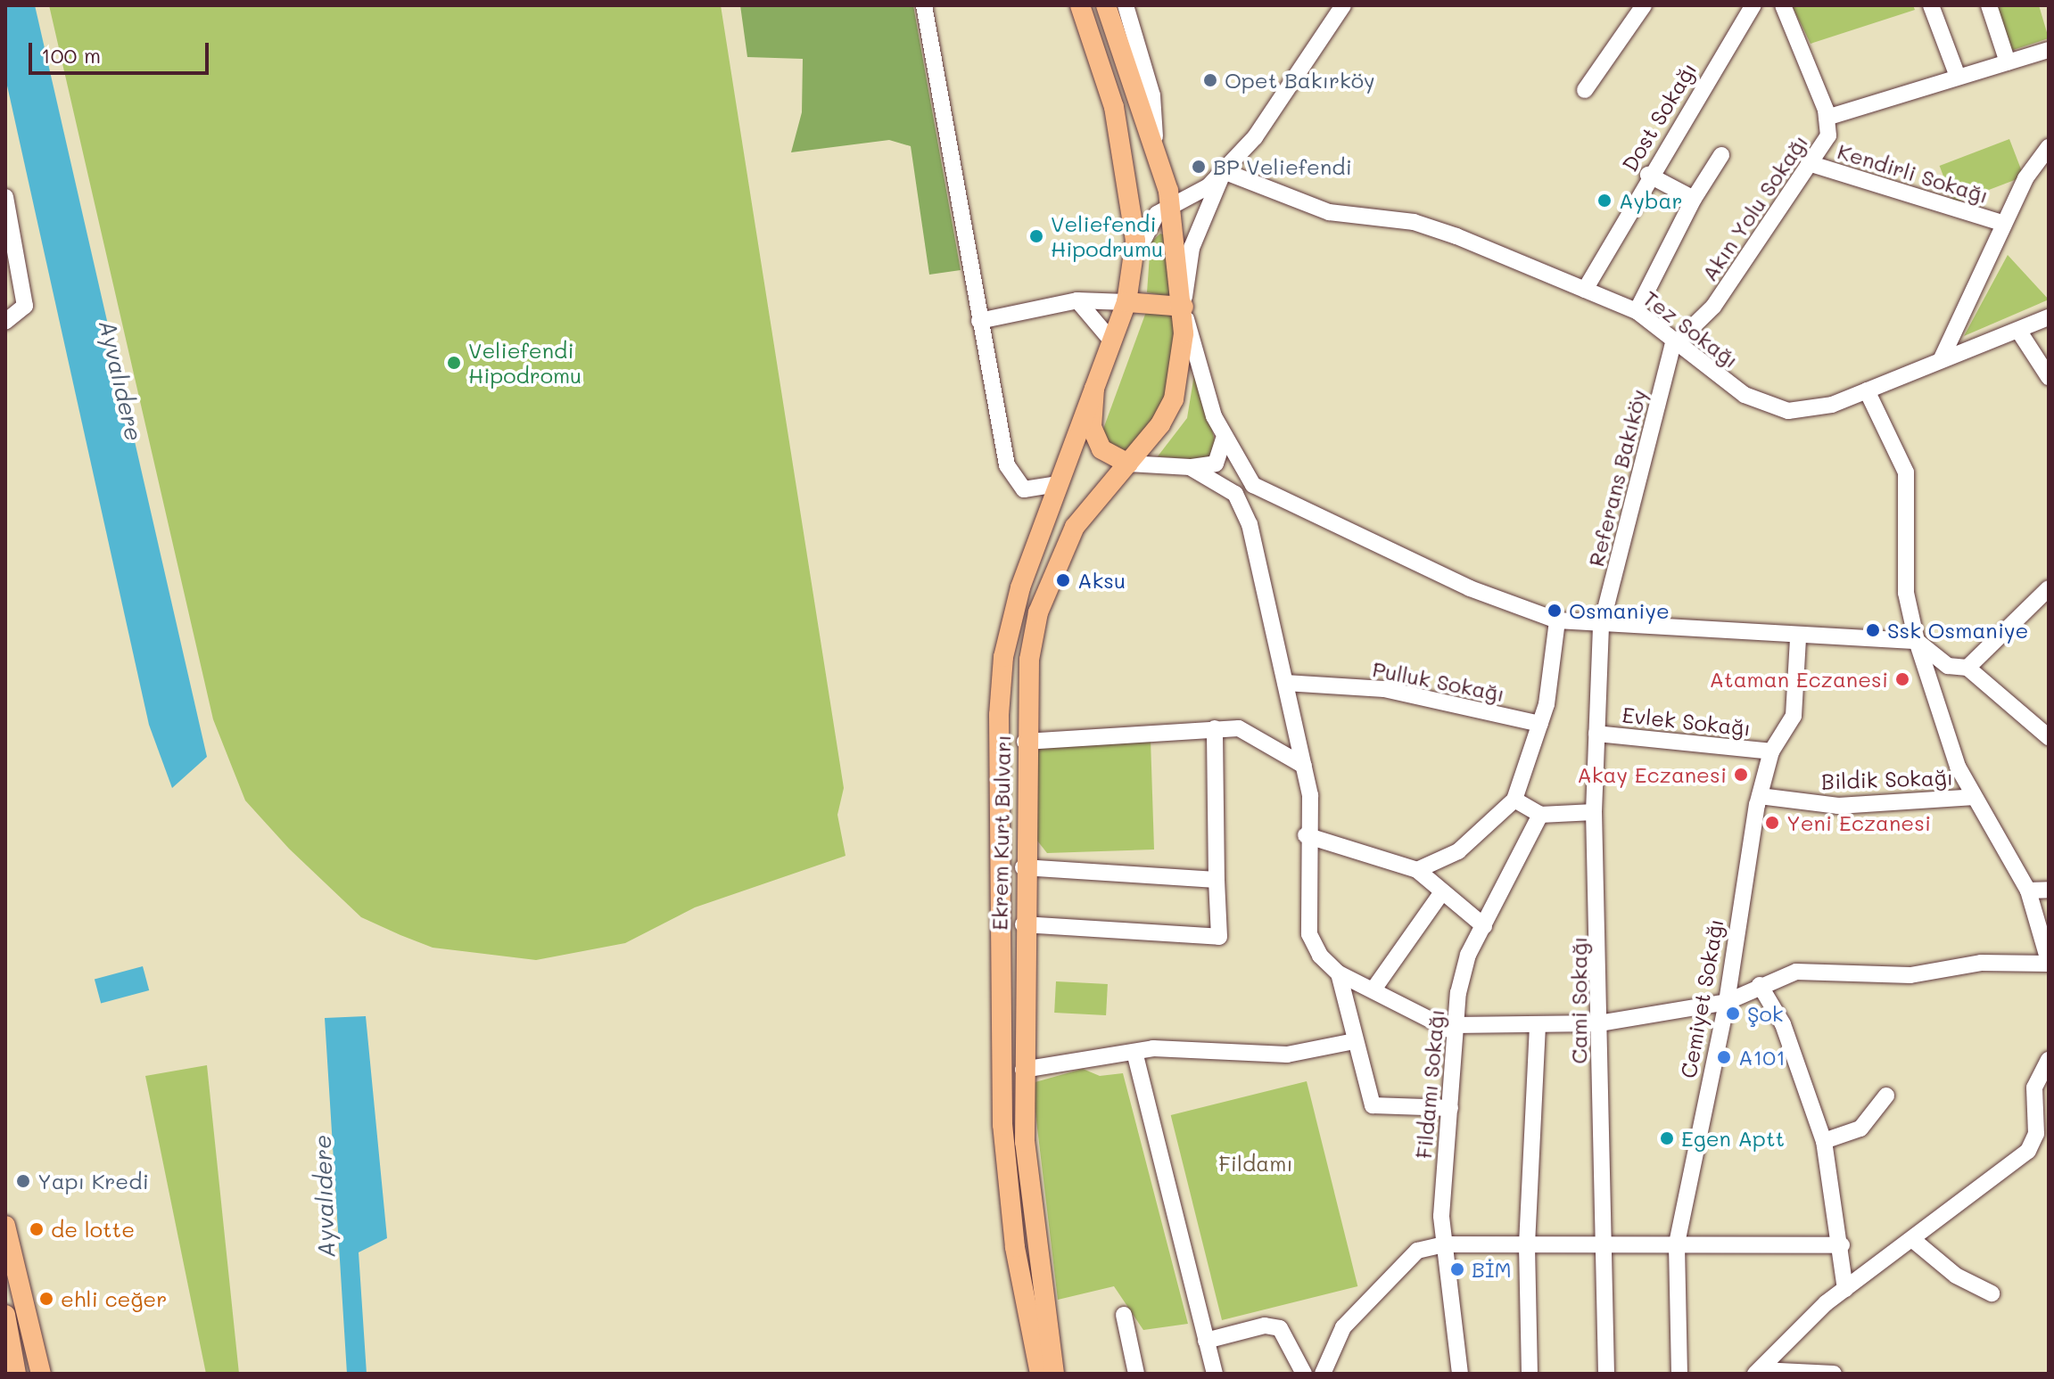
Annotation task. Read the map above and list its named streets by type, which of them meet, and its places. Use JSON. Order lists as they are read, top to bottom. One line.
{"streets":{"main road":["Ekrem Kurt Bulvarı"],"street":["Dost Sokağı","Kendirli Sokağı","Akın Yolu Sokağı","Tez Sokağı","Referans Bakıköy","Pulluk Sokağı","Evlek Sokağı","Bildik Sokağı","Cemiyet Sokağı","Cami Sokağı","Fildamı Sokağı"]},"crossings":[["Dost Sokağı","Tez Sokağı"],["Kendirli Sokağı","Akın Yolu Sokağı"],["Akın Yolu Sokağı","Tez Sokağı"],["Akın Yolu Sokağı","Referans Bakıköy"],["Tez Sokağı","Referans Bakıköy"],["Referans Bakıköy","Cami Sokağı"],["Evlek Sokağı","Cemiyet Sokağı"],["Evlek Sokağı","Cami Sokağı"],["Bildik Sokağı","Cemiyet Sokağı"]],"water":["Ayvalıdere"],"parks":["Fildamı"],"places":["Opet Bakırköy","BP Veliefendi","Aybar","Veliefendi Hipodrumu","Veliefendi Hipodromu","Aksu","Osmaniye","Ssk Osmaniye","Ataman Eczanesi","Akay Eczanesi","Yeni Eczanesi","Şok","A101","Egen Aptt","Yapı Kredi","de lotte","BİM","ehli ceğer"],"scale_bar":"100 m"}
